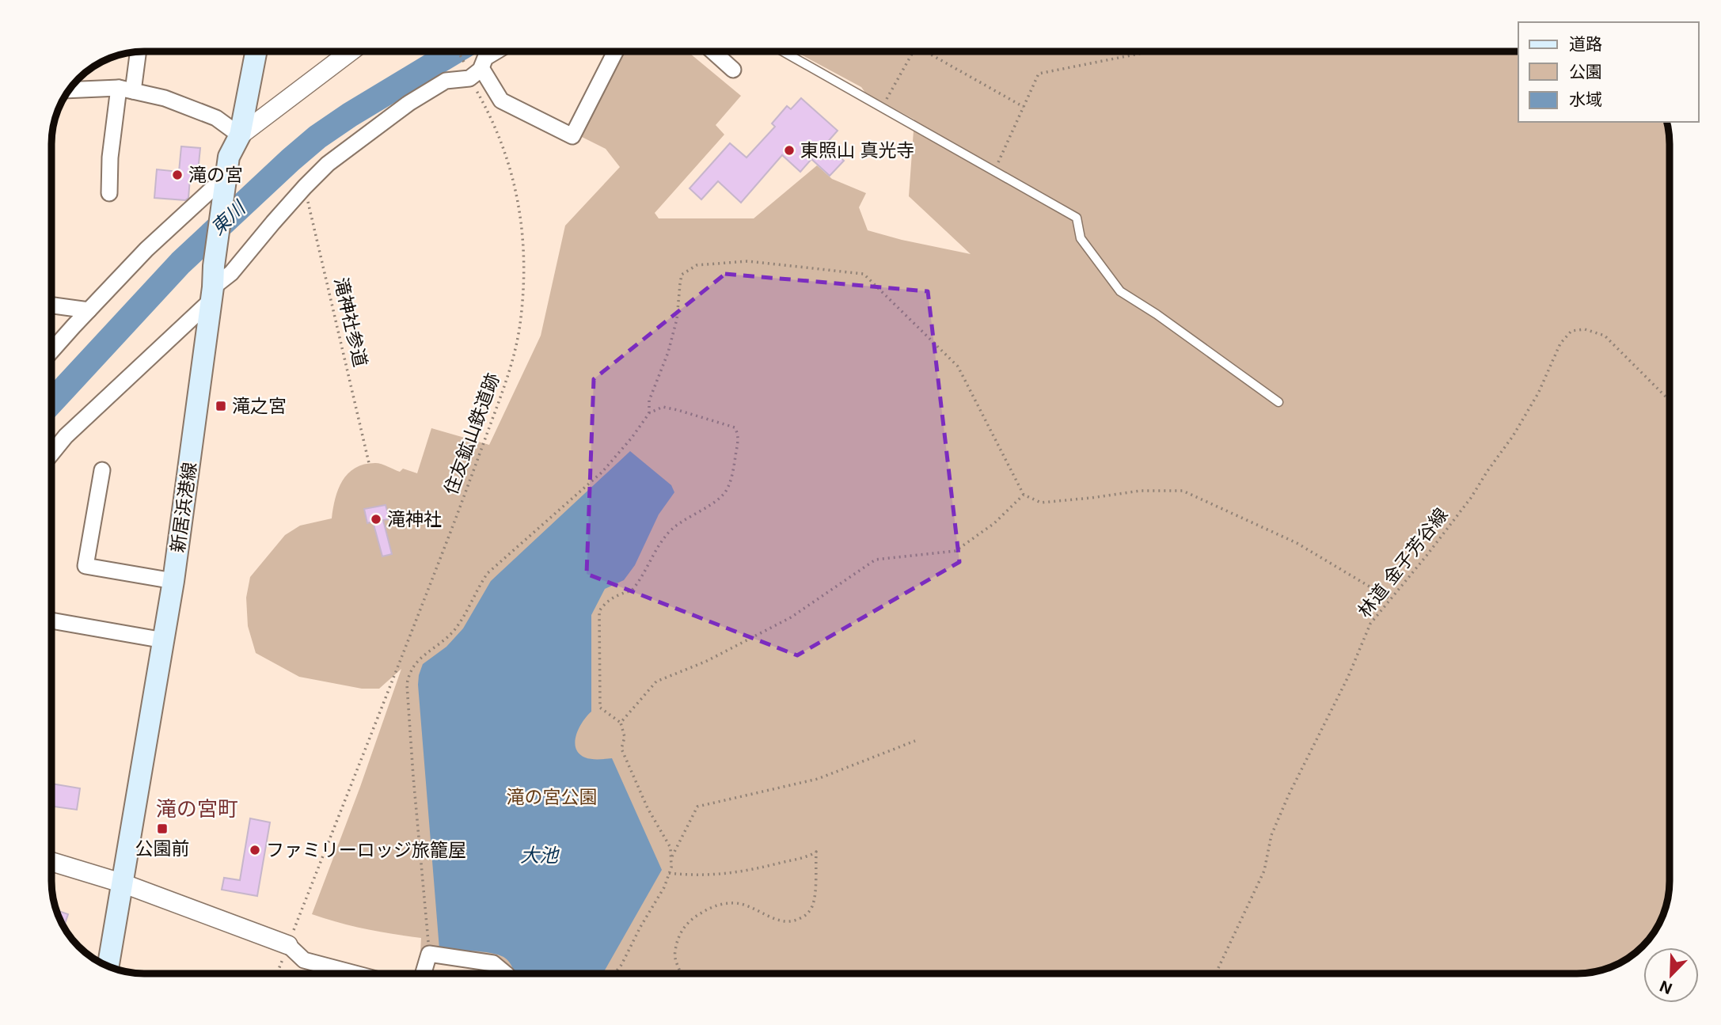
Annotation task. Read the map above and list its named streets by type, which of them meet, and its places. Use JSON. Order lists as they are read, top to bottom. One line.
{"streets":{"main road":["新居浜港線"],"path":["滝神社参道","住友鉱山鉄道跡","林道 金子芳谷線"]},"districts":["滝の宮町"],"water":["東川","大池"],"parks":["滝の宮公園"],"places":{"other":["東照山 真光寺","滝の宮","滝神社","ファミリーロッジ旅籠屋"],"transit":["滝之宮","公園前"]},"legend":["道路","公園","水域"],"north":"bottom left"}
